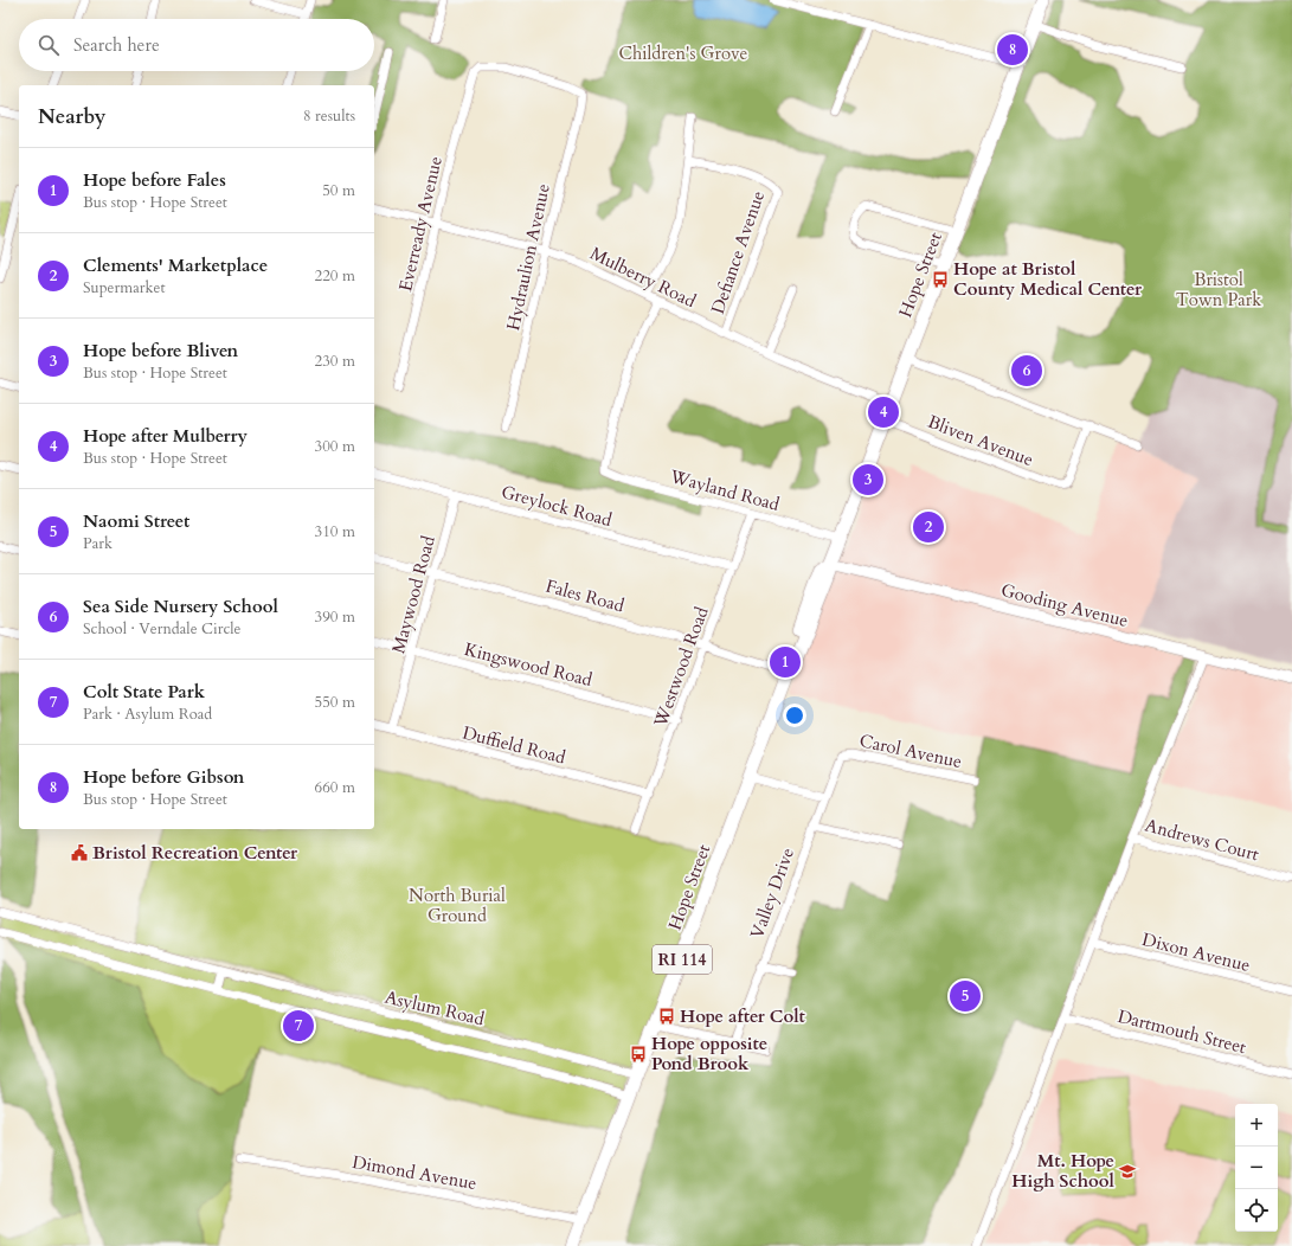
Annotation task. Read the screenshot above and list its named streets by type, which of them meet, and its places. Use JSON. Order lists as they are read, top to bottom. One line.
{"streets":{"main road":["Hope Street","Gooding Avenue","RI 114"],"street":["Everready Avenue","Defiance Avenue","Hydraulion Avenue","Mulberry Road","Bliven Avenue","Wayland Road","Greylock Road","Maywood Road","Fales Road","Kingswood Road","Westwood Road","Duffield Road","Carol Avenue","Andrews Court","Valley Drive","Dixon Avenue","Asylum Road","Dartmouth Street","Dimond Avenue"]},"crossings":[["Everready Avenue","Hydraulion Avenue"],["Everready Avenue","Mulberry Road"],["Defiance Avenue","Mulberry Road"],["Hydraulion Avenue","Mulberry Road"],["Hope Street","Mulberry Road"],["Hope Street","Bliven Avenue"],["Hope Street","Wayland Road"],["Hope Street","Fales Road"],["Hope Street","Gooding Avenue"],["Hope Street","Asylum Road"],["Hope Street","Dimond Avenue"],["Mulberry Road","Wayland Road"],["Wayland Road","Westwood Road"],["Greylock Road","Maywood Road"],["Greylock Road","Westwood Road"],["Maywood Road","Fales Road"],["Maywood Road","Kingswood Road"],["Maywood Road","Duffield Road"],["Fales Road","Westwood Road"],["Kingswood Road","Westwood Road"],["Westwood Road","Duffield Road"],["Carol Avenue","Valley Drive"]],"parks":["Children's Grove","Bristol Town Park","North Burial Ground"],"places":{"bus stop":["Hope at Bristol County Medical Center","Hope after Colt","Hope opposite Pond Brook"],"public building":["Bristol Recreation Center"],"school or university":["Mt. Hope High School"]},"page":{"search":"Search here","pins":["8","6","4","3","2","1","5","7"],"heading":["Nearby","8 results"],"list":[{"mark":"1","name":"Hope before Fales","note":"Bus stop · Hope Street","value":"50 m"},{"mark":"2","name":"Clements' Marketplace","note":"Supermarket","value":"220 m"},{"mark":"3","name":"Hope before Bliven","note":"Bus stop · Hope Street","value":"230 m"},{"mark":"4","name":"Hope after Mulberry","note":"Bus stop · Hope Street","value":"300 m"},{"mark":"5","name":"Naomi Street","note":"Park","value":"310 m"},{"mark":"6","name":"Sea Side Nursery School","note":"School · Verndale Circle","value":"390 m"},{"mark":"7","name":"Colt State Park","note":"Park · Asylum Road","value":"550 m"},{"mark":"8","name":"Hope before Gibson","note":"Bus stop · Hope Street","value":"660 m"}],"map_buttons":["+","−"]}}
